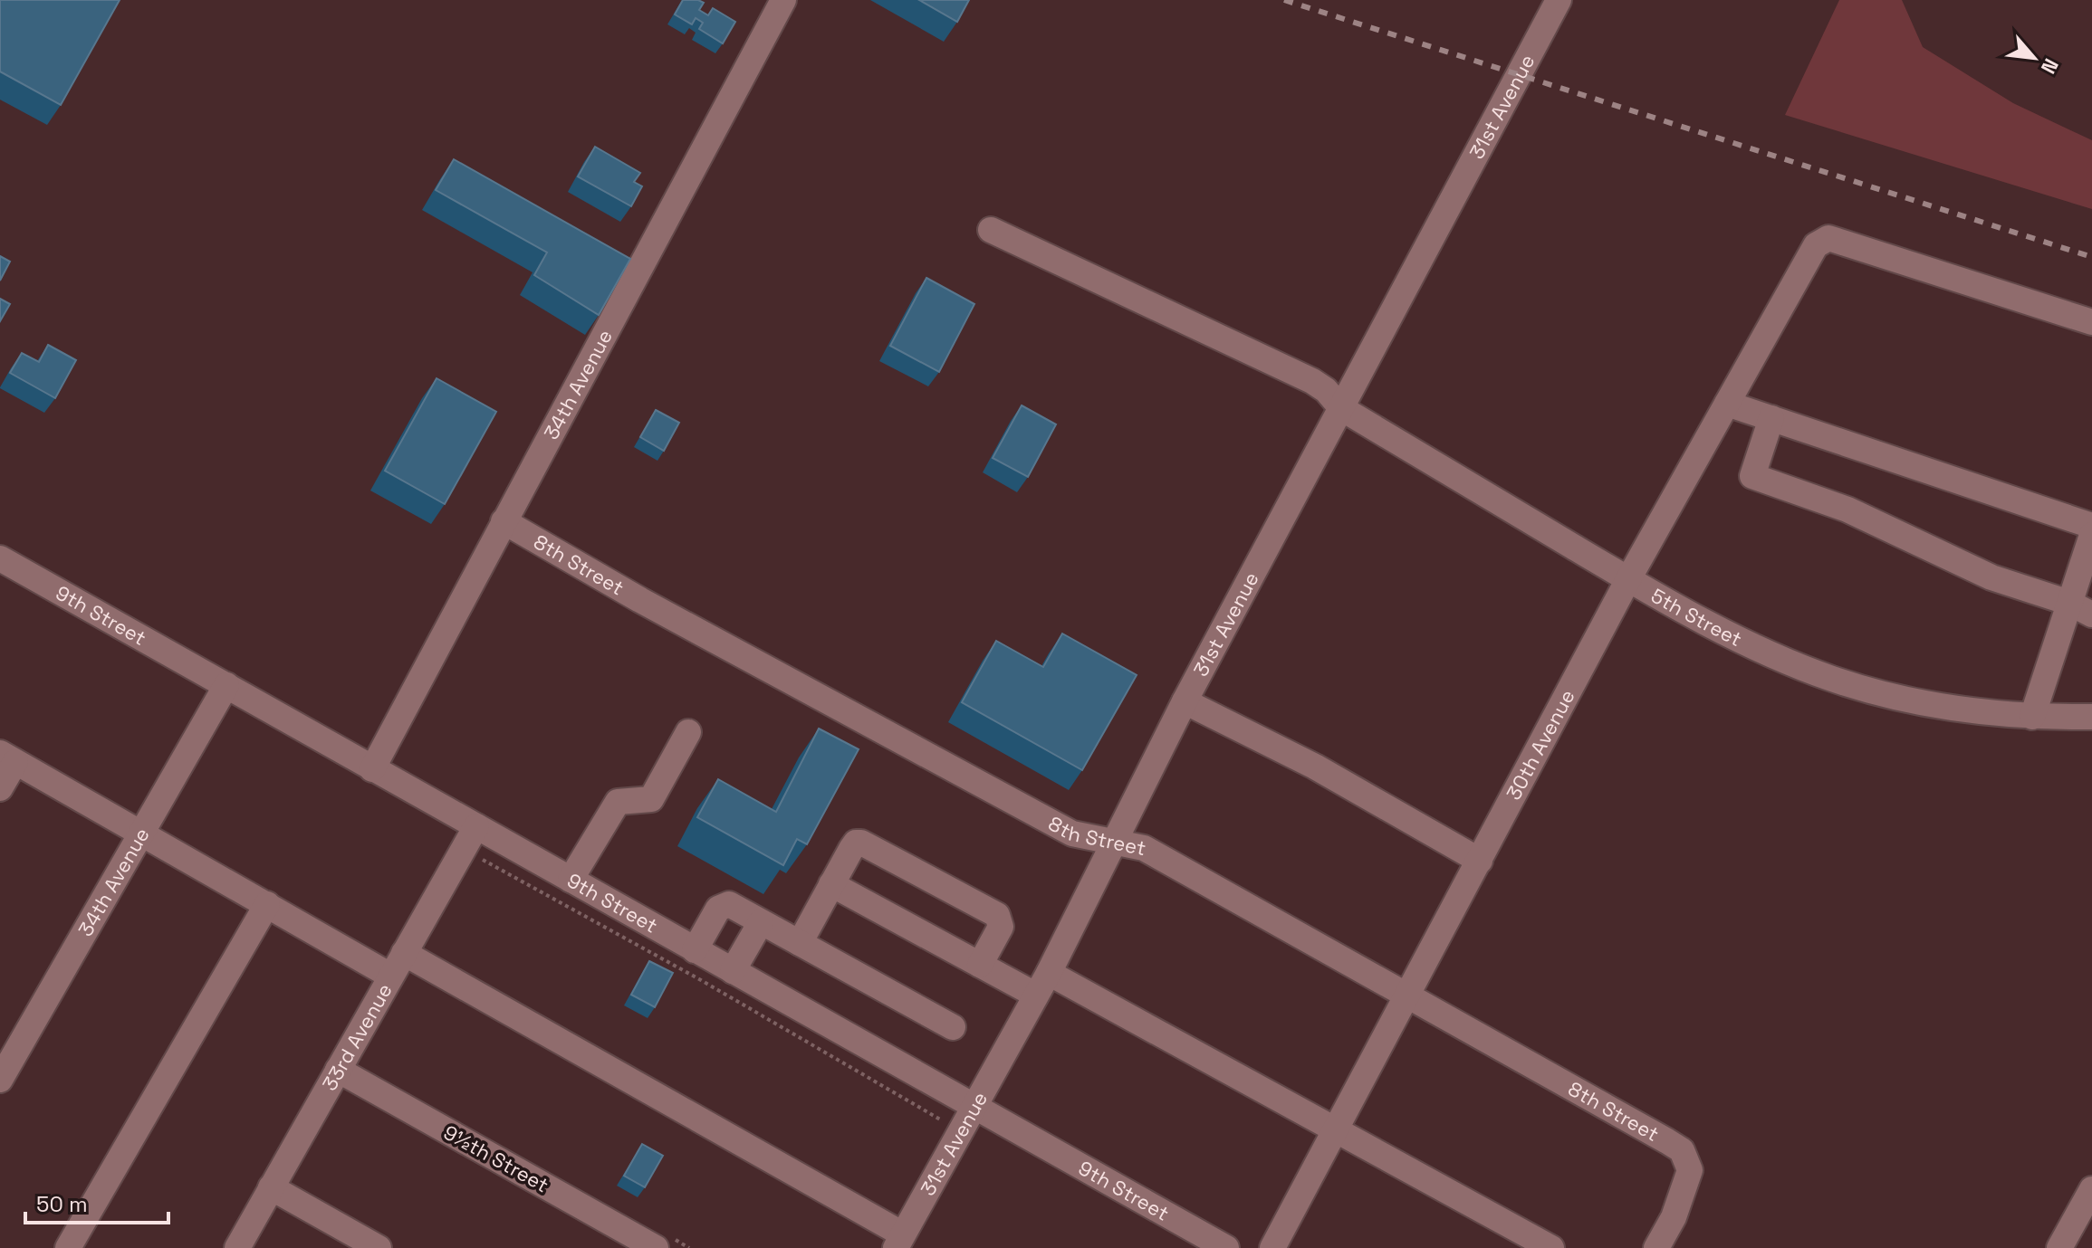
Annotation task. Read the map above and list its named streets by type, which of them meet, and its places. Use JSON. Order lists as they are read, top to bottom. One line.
{"streets":{"street":["31st Avenue","34th Avenue","8th Street","9th Street","5th Street","30th Avenue","33rd Avenue","9½th Street"]},"crossings":[["31st Avenue","8th Street"],["31st Avenue","9th Street"],["31st Avenue","5th Street"],["34th Avenue","8th Street"],["34th Avenue","9th Street"],["8th Street","30th Avenue"],["9th Street","33rd Avenue"],["5th Street","30th Avenue"],["33rd Avenue","9½th Street"]],"scale_bar":"50 m","north":"bottom right"}
